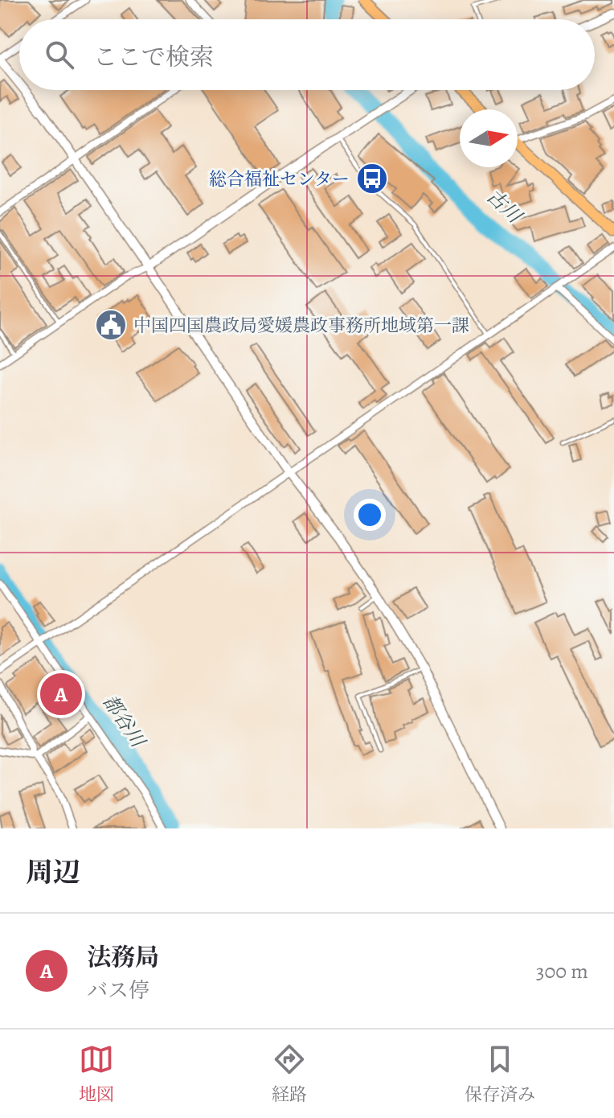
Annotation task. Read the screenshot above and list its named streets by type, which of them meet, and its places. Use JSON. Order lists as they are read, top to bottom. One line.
{"water":["古川","都谷川"],"places":{"bus stop":["総合福祉センター"],"public building":["中国四国農政局愛媛農政事務所地域第一課"]},"north":"right","page":{"search":"ここで検索","pins":"A","heading":"周辺","list":[{"mark":"A","name":"法務局","note":"バス停","value":"300 m"}],"nav":["地図","経路","保存済み"]}}
